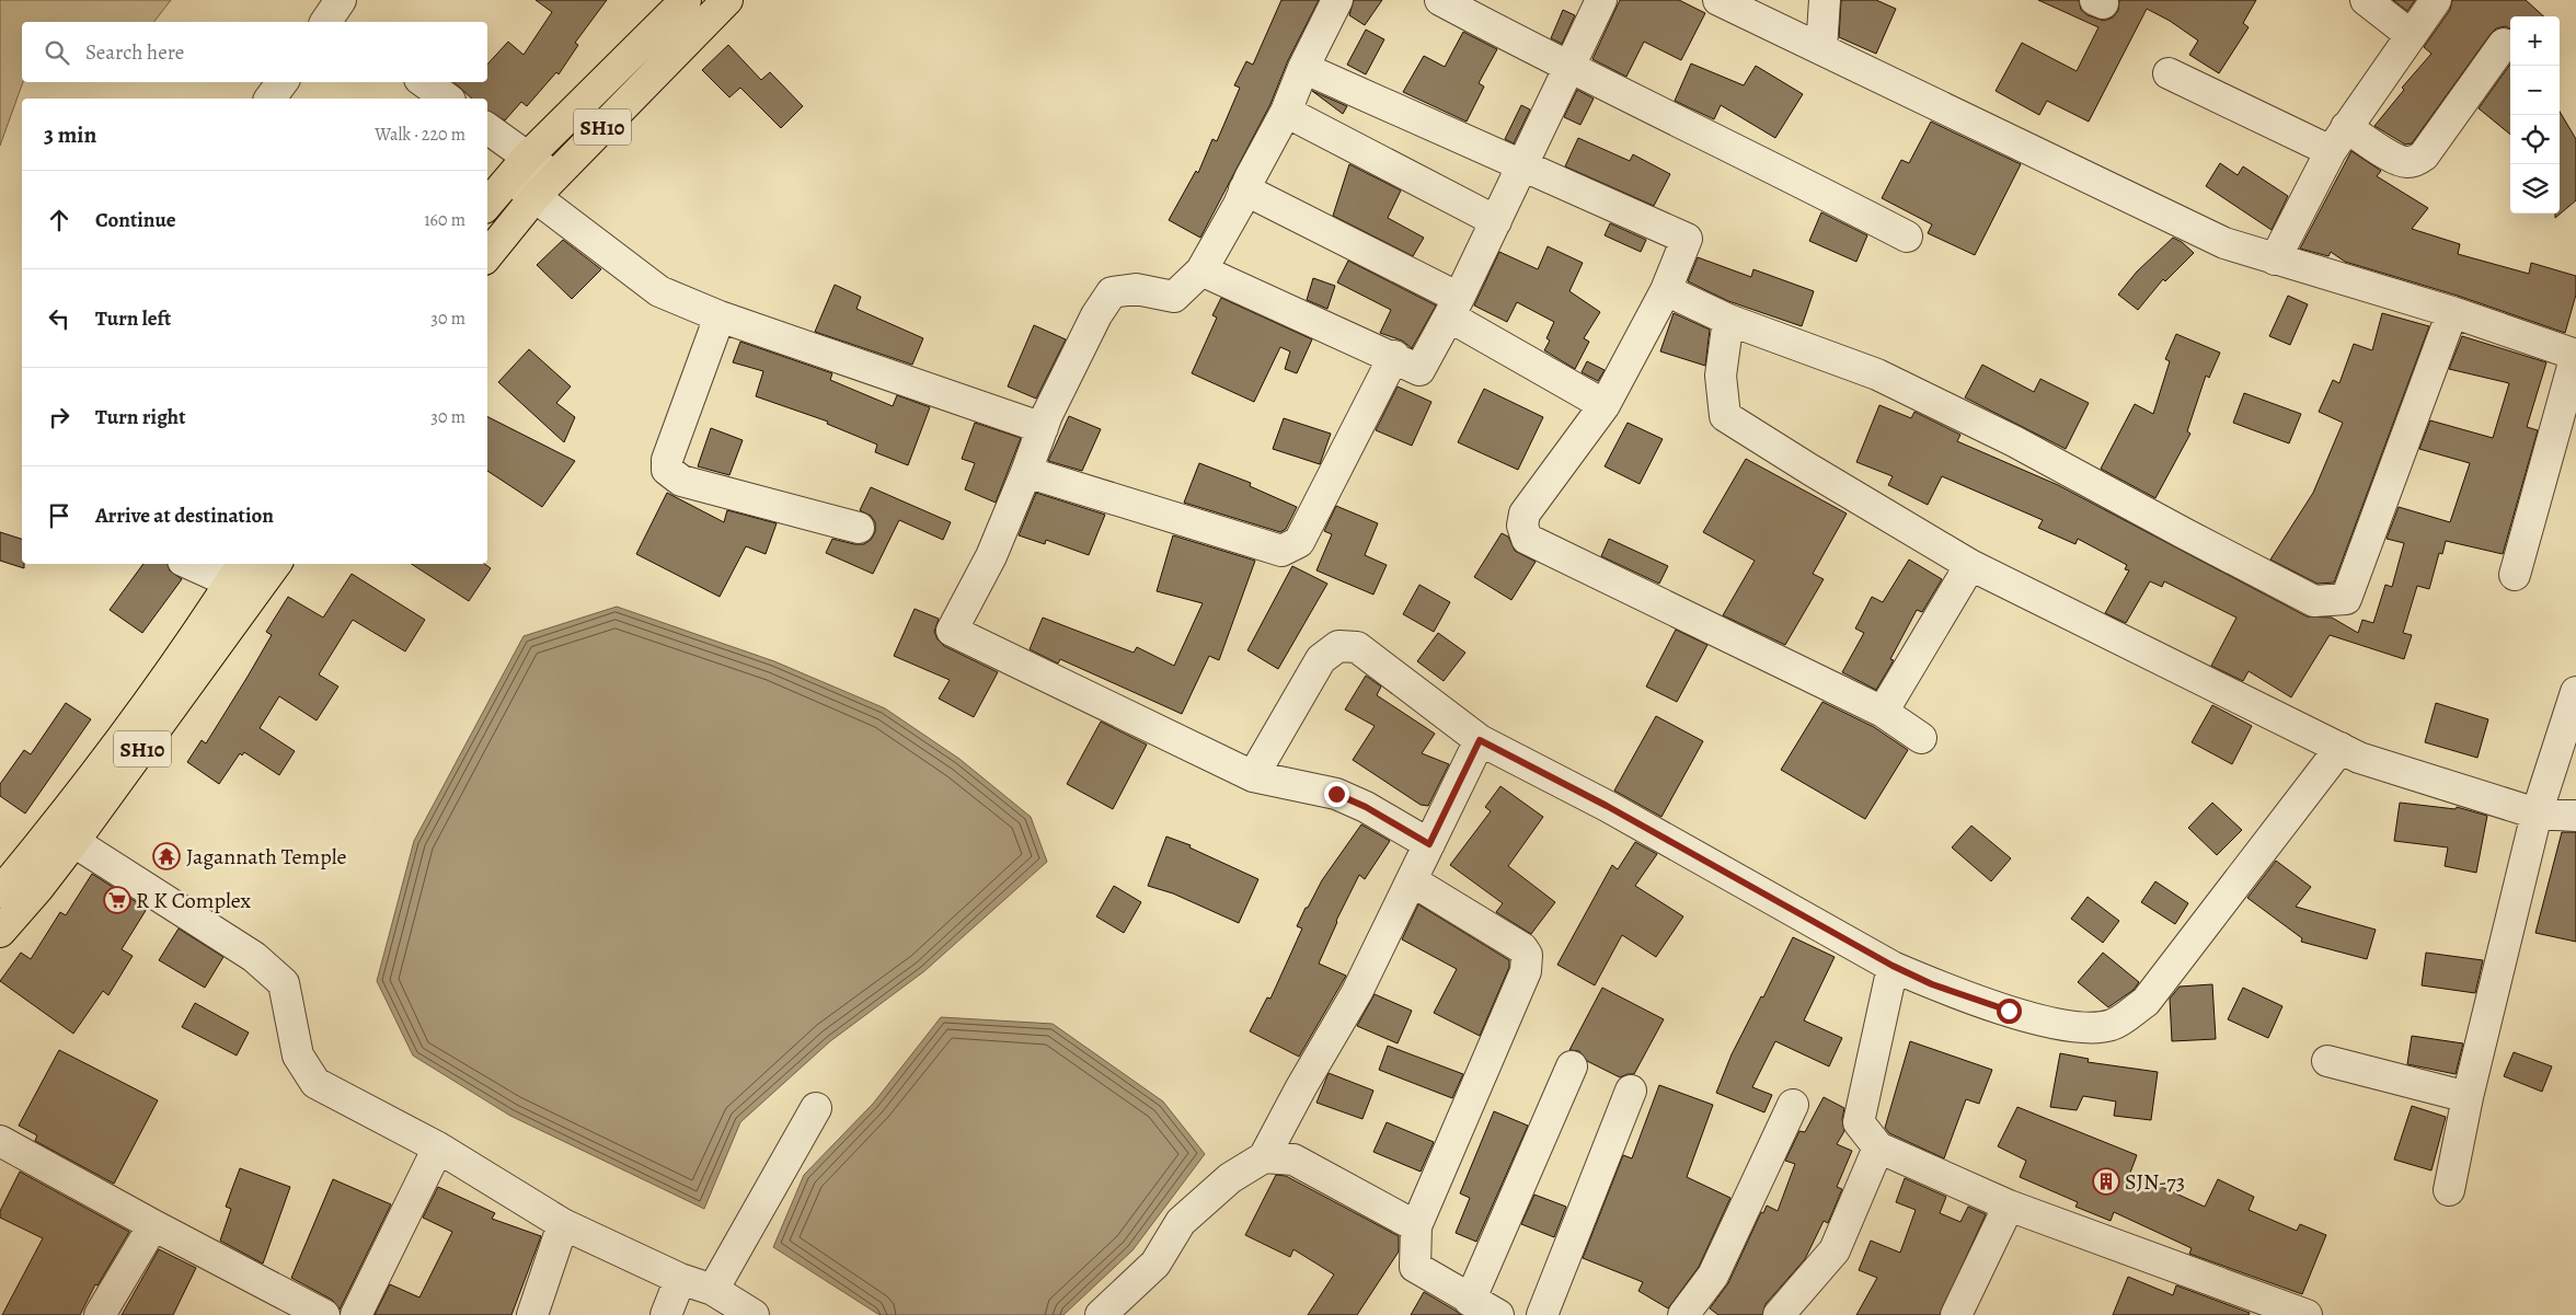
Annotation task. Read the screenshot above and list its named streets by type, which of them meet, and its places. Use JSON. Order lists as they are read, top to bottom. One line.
{"streets":{"main road":["SH10"]},"places":{"temple":["Jagannath Temple"],"supermarket":["R K Complex"],"building":["SJN-73"]},"page":{"map_buttons":["+","−"],"search":"Search here","heading":["3 min","Walk · 220 m"],"list":[["Continue","160 m"],["Turn left","30 m"],["Turn right","30 m"],"Arrive at destination"]}}
